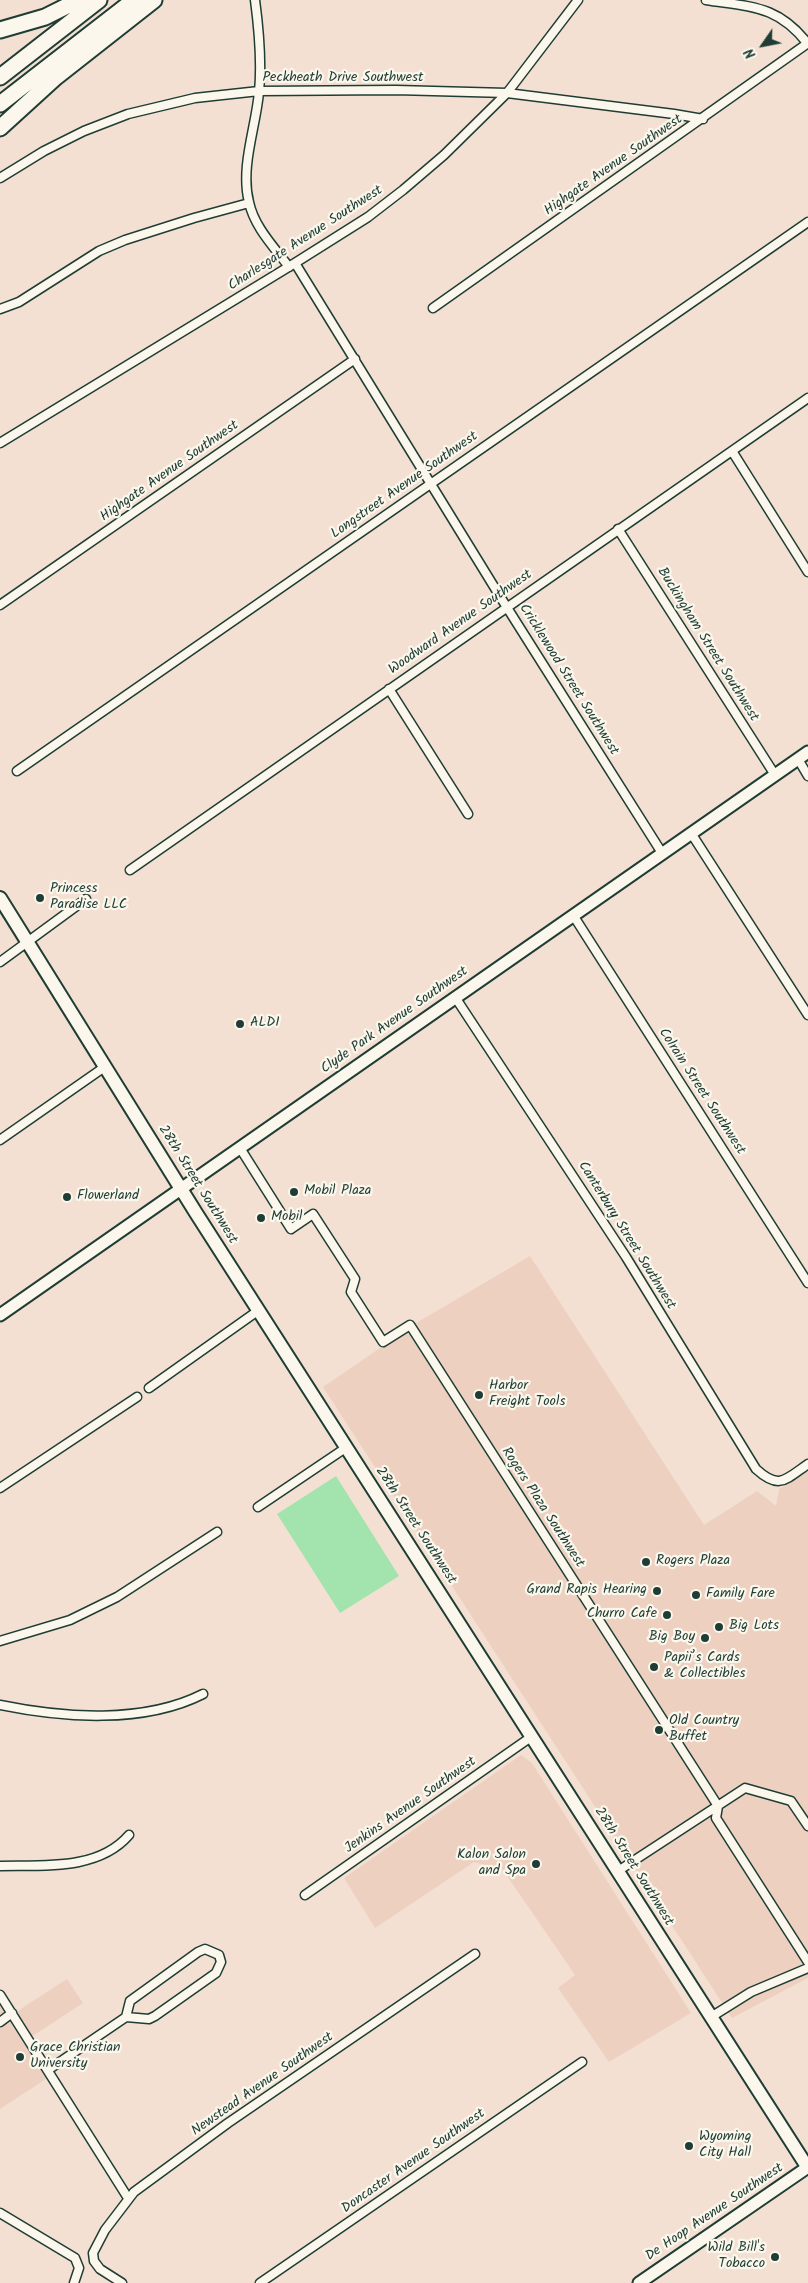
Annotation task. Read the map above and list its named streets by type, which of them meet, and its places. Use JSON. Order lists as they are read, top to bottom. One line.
{"streets":{"main road":["Clyde Park Avenue Southwest","28th Street Southwest","De Hoop Avenue Southwest"],"street":["Peckheath Drive Southwest","Highgate Avenue Southwest","Charlesgate Avenue Southwest","Longstreet Avenue Southwest","Woodward Avenue Southwest","Buckingham Street Southwest","Cricklewood Street Southwest","Colrain Street Southwest","Canterbury Street Southwest","Rogers Plaza Southwest","Jenkins Avenue Southwest","Newstead Avenue Southwest","Doncaster Avenue Southwest"]},"crossings":[["Peckheath Drive Southwest","Highgate Avenue Southwest"],["Peckheath Drive Southwest","Charlesgate Avenue Southwest"],["Peckheath Drive Southwest","Cricklewood Street Southwest"],["Highgate Avenue Southwest","Cricklewood Street Southwest"],["Charlesgate Avenue Southwest","Cricklewood Street Southwest"],["Longstreet Avenue Southwest","Cricklewood Street Southwest"],["Woodward Avenue Southwest","Buckingham Street Southwest"],["Woodward Avenue Southwest","Cricklewood Street Southwest"],["Buckingham Street Southwest","Clyde Park Avenue Southwest"],["Cricklewood Street Southwest","Clyde Park Avenue Southwest"],["Clyde Park Avenue Southwest","Colrain Street Southwest"],["Clyde Park Avenue Southwest","28th Street Southwest"],["Clyde Park Avenue Southwest","Canterbury Street Southwest"],["Clyde Park Avenue Southwest","Rogers Plaza Southwest"],["28th Street Southwest","Jenkins Avenue Southwest"],["28th Street Southwest","De Hoop Avenue Southwest"]],"places":["Princess Paradise LLC","ALDI","Mobil Plaza","Flowerland","Mobil","Harbor Freight Tools","Rogers Plaza","Grand Rapis Hearing","Family Fare","Churro Cafe","Big Lots","Big Boy","Papii’s Cards & Collectibles","Old Country Buffet","Kalon Salon and Spa","Grace Christian University","Wyoming City Hall","Wild Bill's Tobacco"],"north":"bottom left"}
